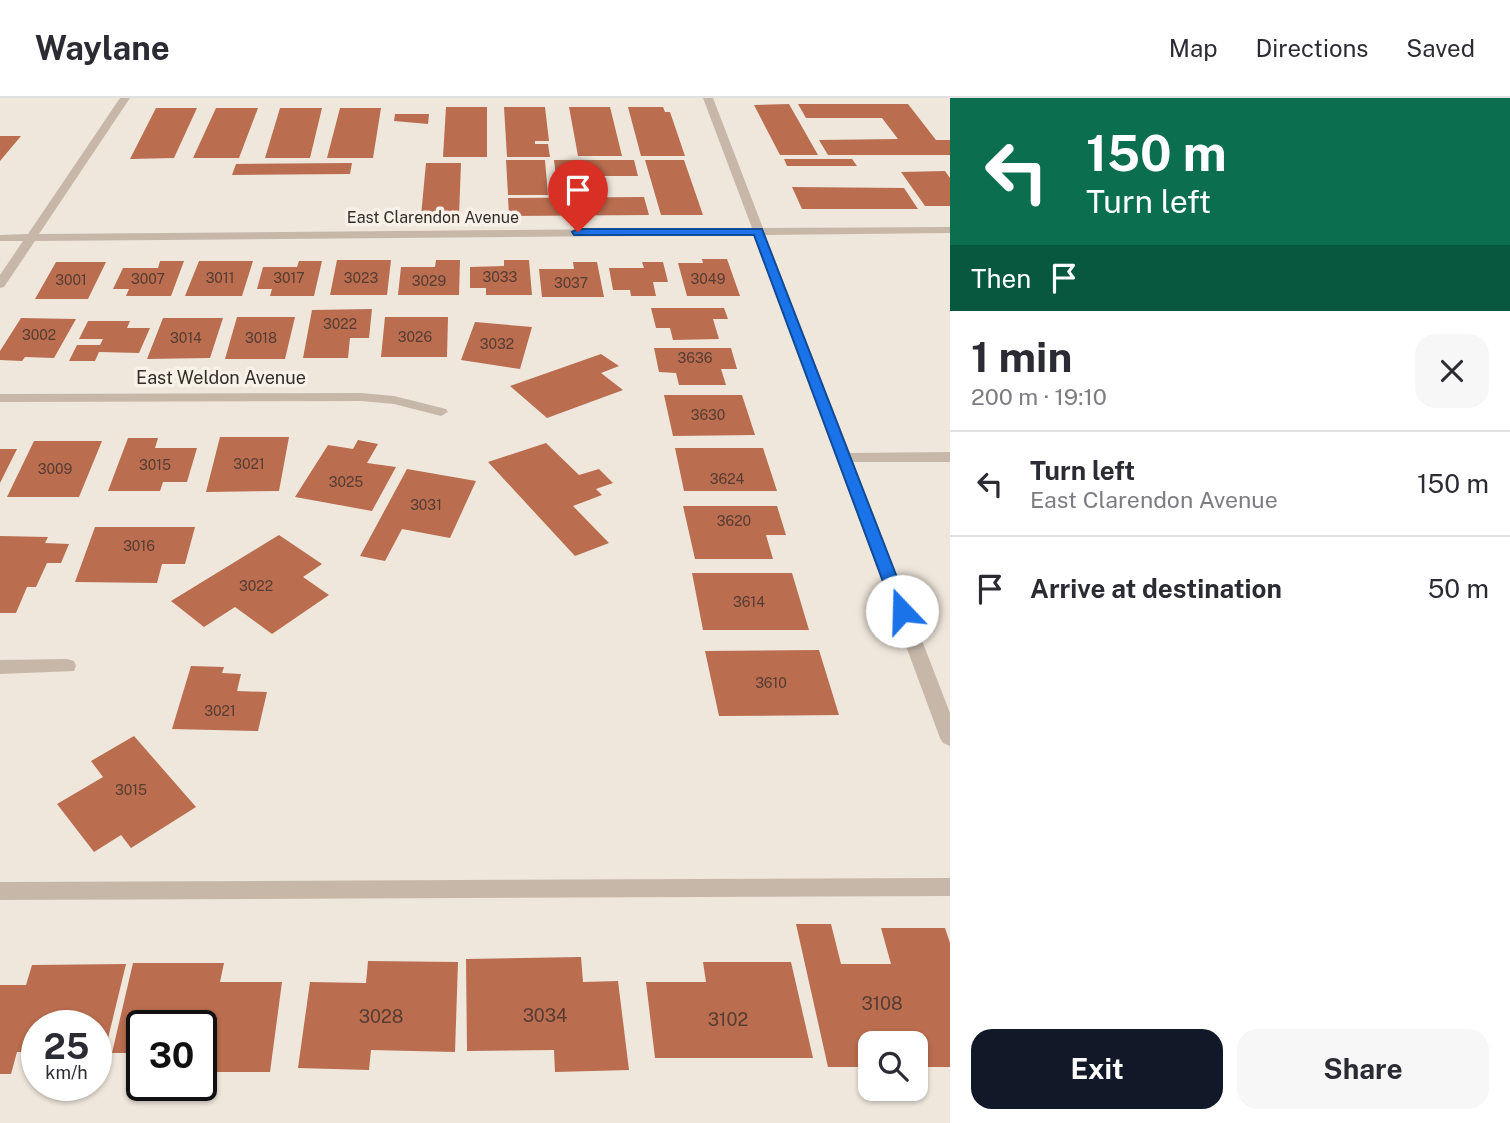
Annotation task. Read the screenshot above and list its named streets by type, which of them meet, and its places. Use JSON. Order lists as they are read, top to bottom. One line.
{"streets":{"street":["East Clarendon Avenue","East Weldon Avenue"]},"house_numbers":["3033","3011","3017","3023","3007","3049","3001","3029","3037","3022","3002","3026","3014","3018","3032","3636","3630","3021","3015","3009","3624","3025","3031","3620","3016","3022","3614","3610","3021","3015","3108","3034","3028","3102"],"page":{"header":"Waylane","nav":["Map","Directions","Saved"],"turn":["150 m","Turn left"],"then":"Then","heading":["1 min","200 m · 19:10"],"list":[{"name":"Turn left","note":"East Clarendon Avenue","value":"150 m"},{"name":"Arrive at destination","value":"50 m"}],"speed":"25 km/h","limit":"30","buttons":["Exit","Share"]}}
